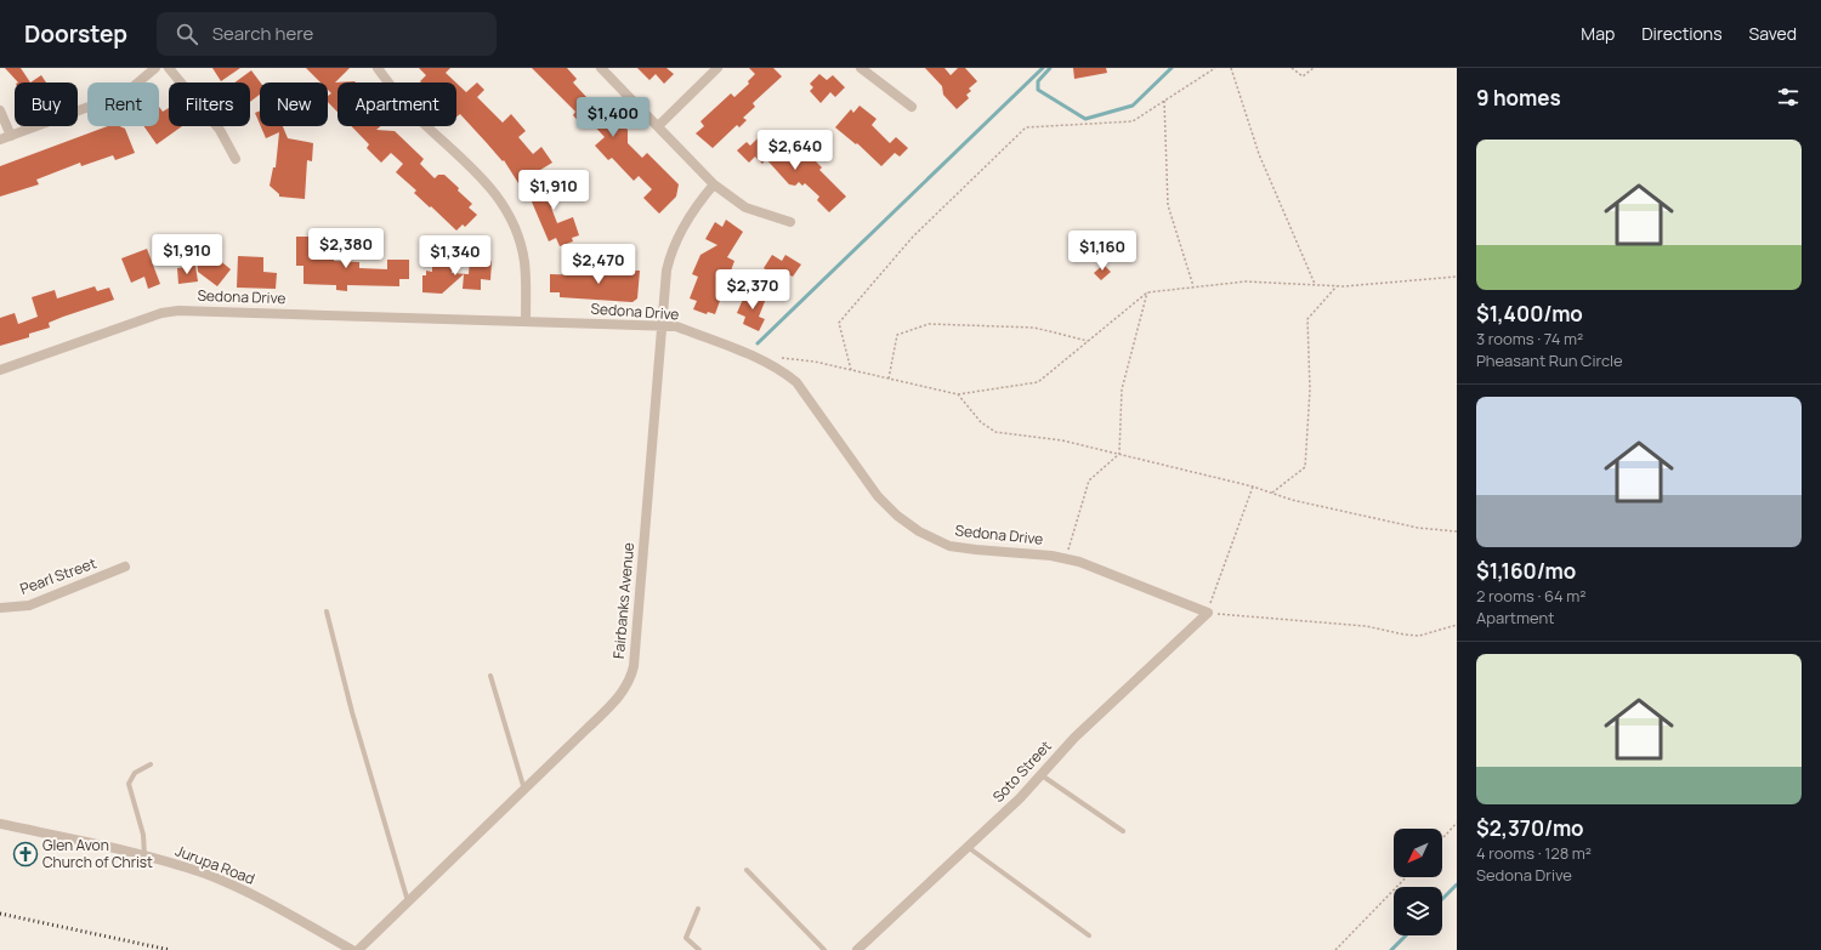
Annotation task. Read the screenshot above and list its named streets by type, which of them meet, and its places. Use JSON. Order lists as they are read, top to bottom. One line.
{"streets":{"street":["Sedona Drive","Pearl Street","Fairbanks Avenue","Soto Street","Jurupa Road"]},"crossings":[["Sedona Drive","Fairbanks Avenue"],["Sedona Drive","Soto Street"]],"places":{"church":["Glen Avon Church of Christ"]},"north":"bottom left","page":{"header":"Doorstep","search":"Search here","nav":["Map","Directions","Saved"],"heading":"9 homes","chip":["Buy","Rent","Filters","New","Apartment"],"price":["$1,400","$2,640","$1,910","$2,380","$1,160","$1,910","$1,340","$2,470","$2,370"],"list":[{"name":"$1,400/mo","note":"3 rooms · 74 m² · Pheasant Run Circle"},{"name":"$1,160/mo","note":"2 rooms · 64 m² · Apartment"},{"name":"$2,370/mo","note":"4 rooms · 128 m² · Sedona Drive"}]}}
